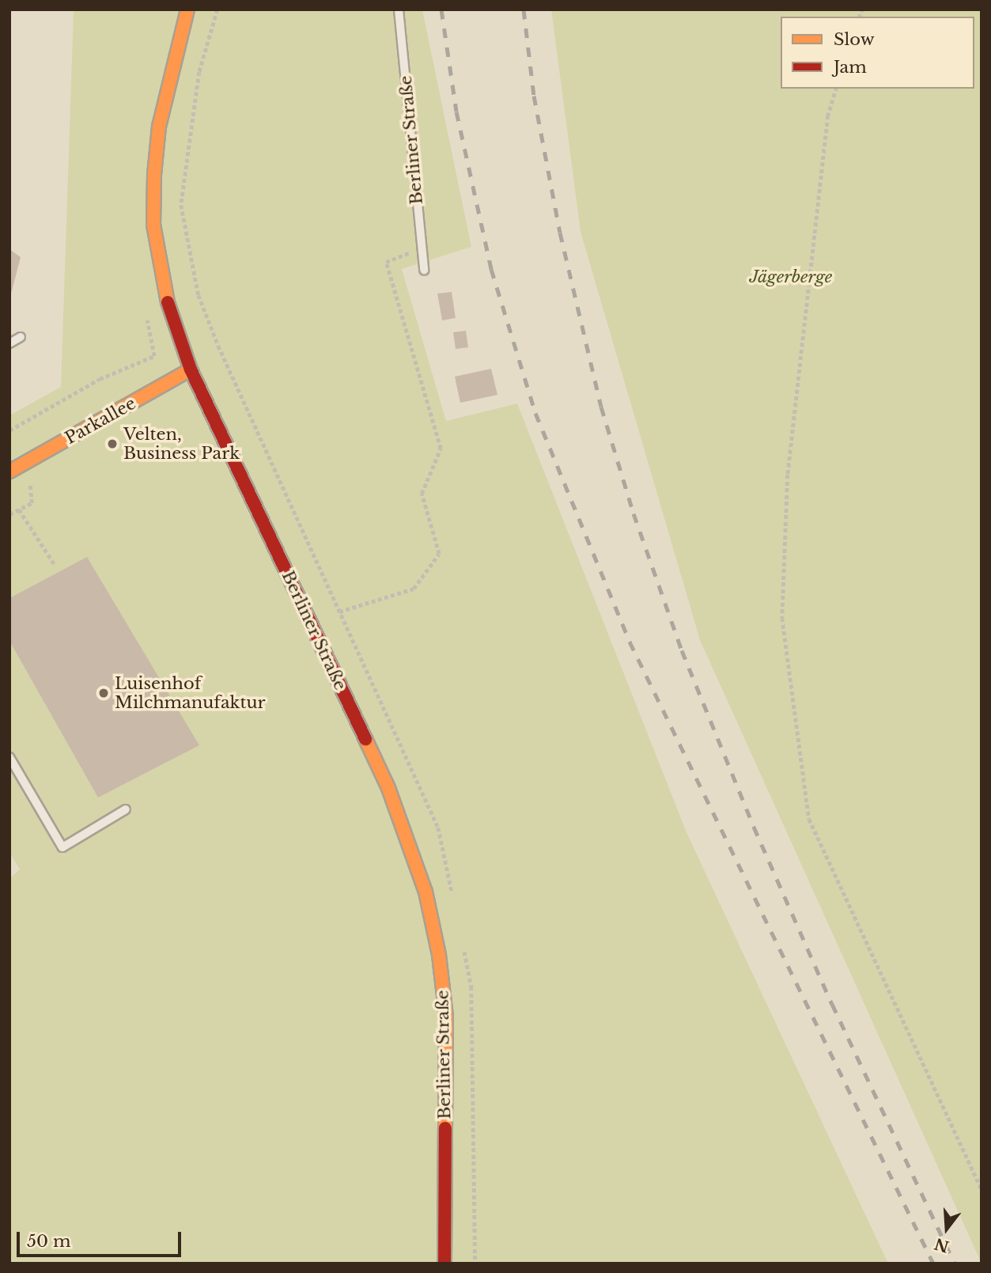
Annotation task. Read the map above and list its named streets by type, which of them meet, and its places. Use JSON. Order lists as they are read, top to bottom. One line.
{"streets":{"main road":["Berliner Straße","Parkallee"]},"crossings":[["Berliner Straße","Parkallee"]],"parks":["Jägerberge"],"places":["Velten, Business Park","Luisenhof Milchmanufaktur"],"legend":["Slow","Jam"],"scale_bar":"50 m","north":"bottom"}
